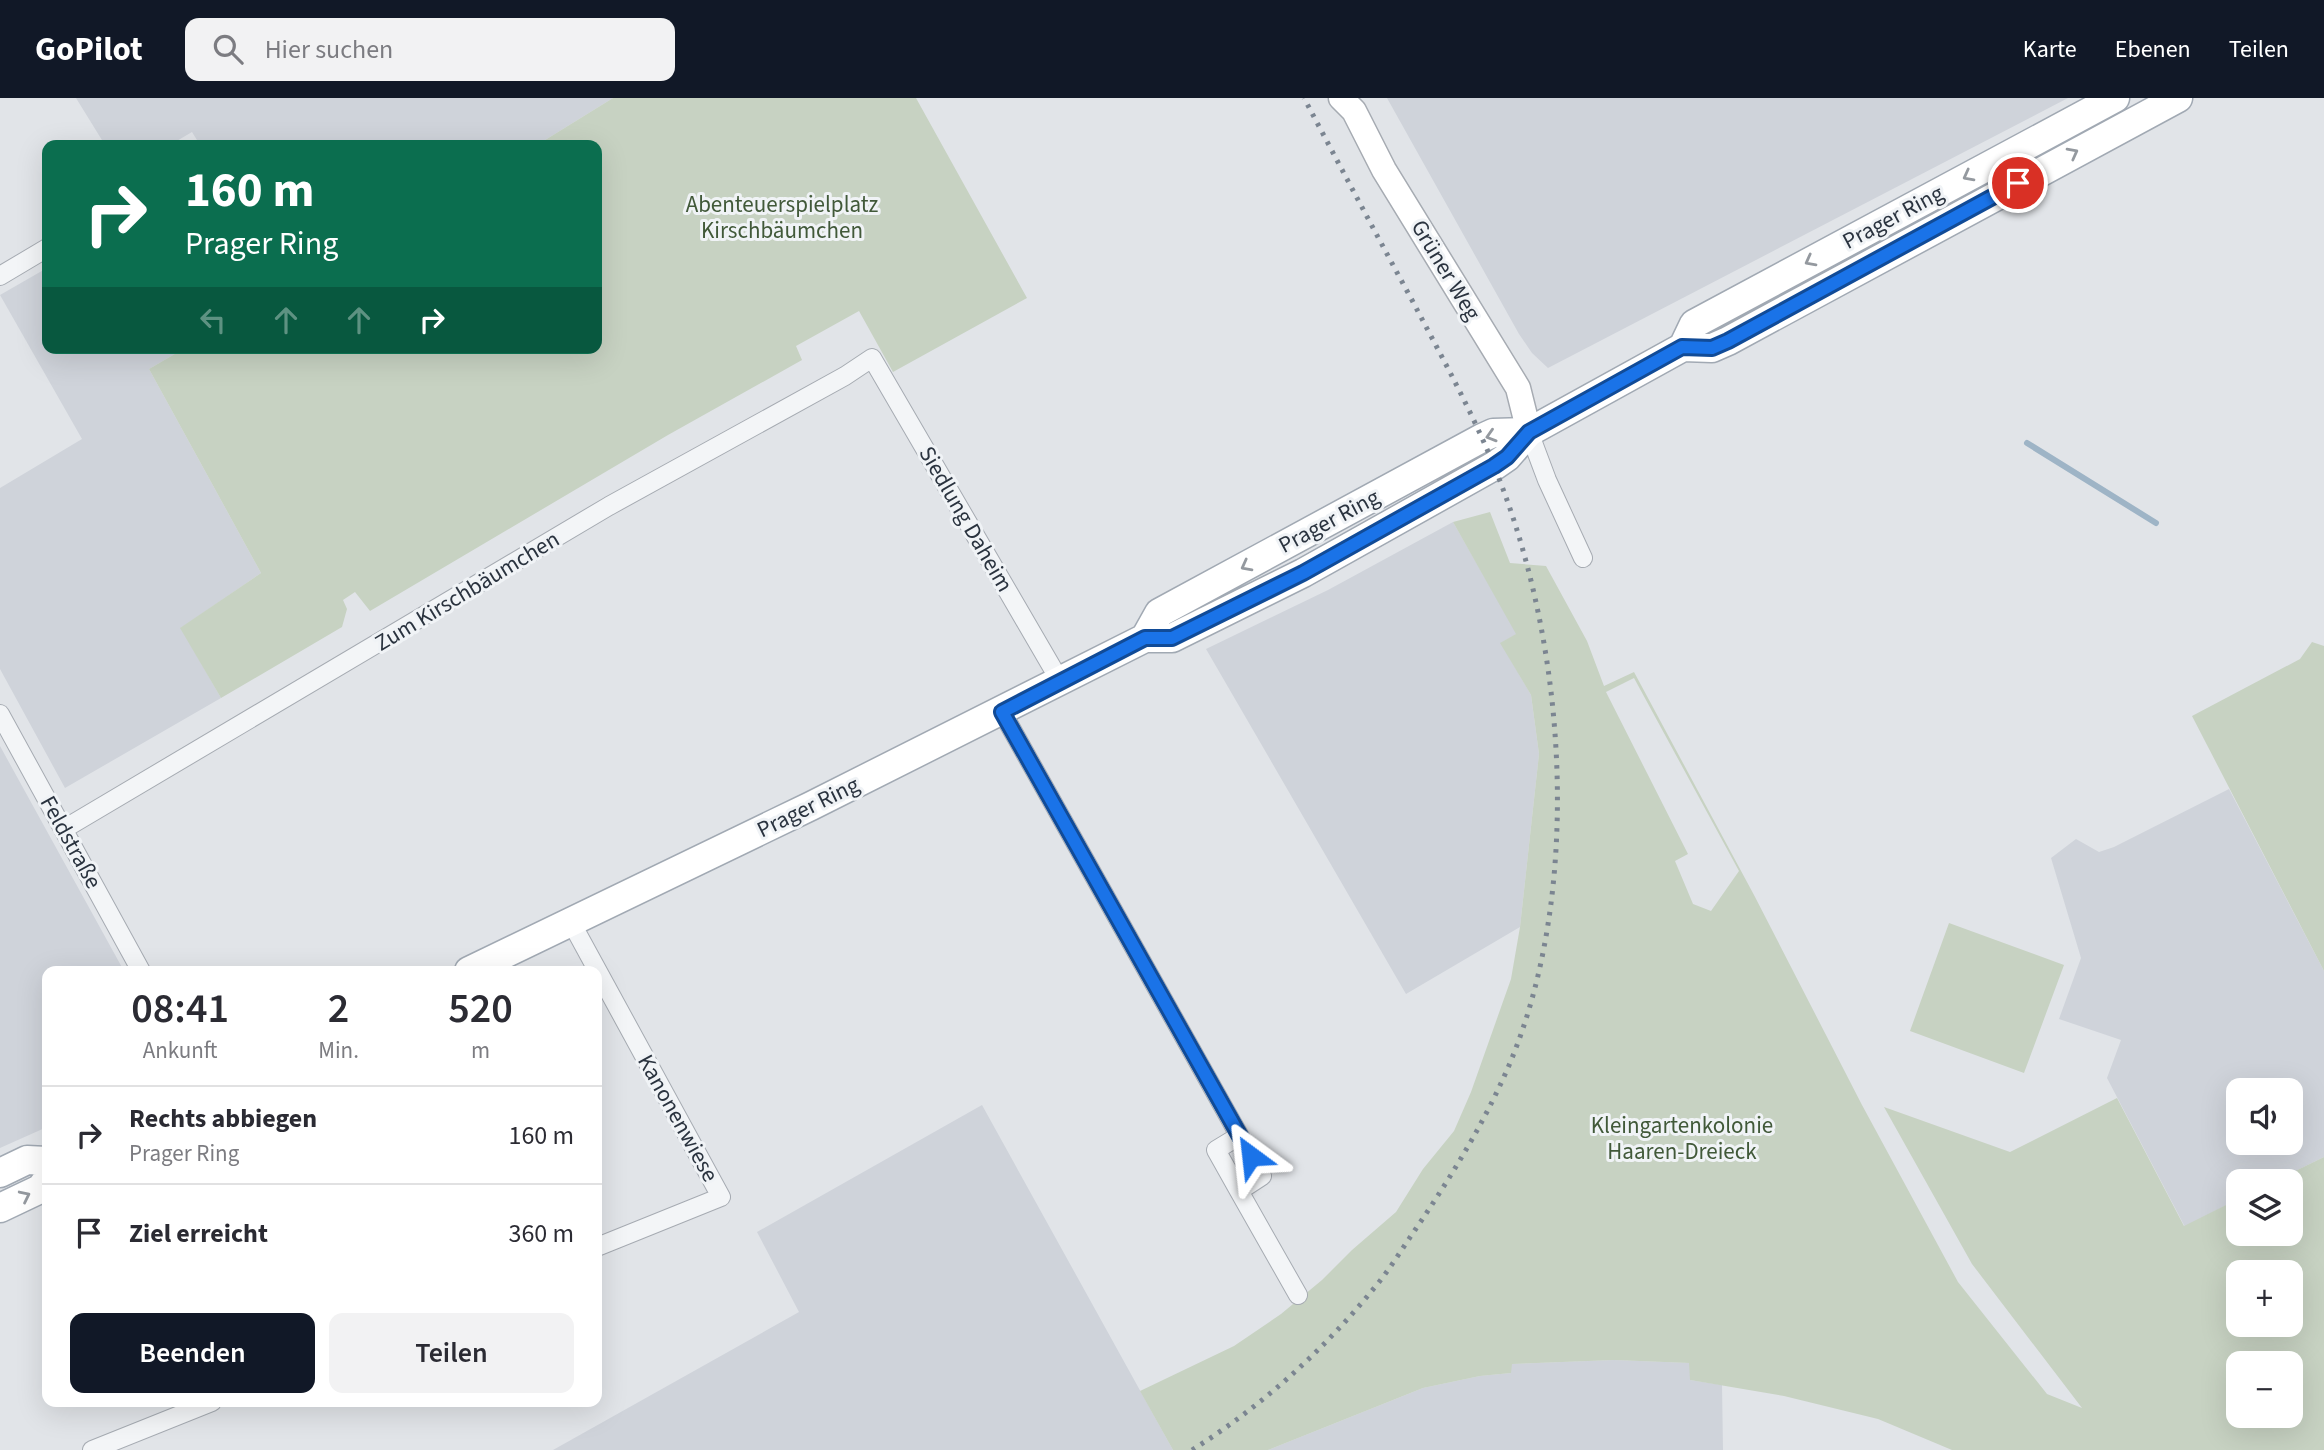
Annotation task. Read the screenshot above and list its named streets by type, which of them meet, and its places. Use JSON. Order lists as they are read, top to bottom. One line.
{"streets":{"main road":["Prager Ring"],"street":["Grüner Weg","Siedlung Daheim","Zum Kirschbäumchen","Feldstraße","Kanonenwiese"]},"crossings":[["Prager Ring","Grüner Weg"],["Prager Ring","Siedlung Daheim"],["Prager Ring","Kanonenwiese"],["Siedlung Daheim","Zum Kirschbäumchen"],["Zum Kirschbäumchen","Feldstraße"]],"parks":["Abenteuerspielplatz Kirschbäumchen","Kleingartenkolonie Haaren-Dreieck"],"page":{"header":"GoPilot","search":"Hier suchen","nav":["Karte","Ebenen","Teilen"],"turn":["160 m","Prager Ring"],"eta":["08:41","Ankunft","2","Min.","520","m"],"map_buttons":["+","−"],"list":[{"name":"Rechts abbiegen","note":"Prager Ring","value":"160 m"},{"name":"Ziel erreicht","value":"360 m"}],"buttons":["Beenden","Teilen"]}}
